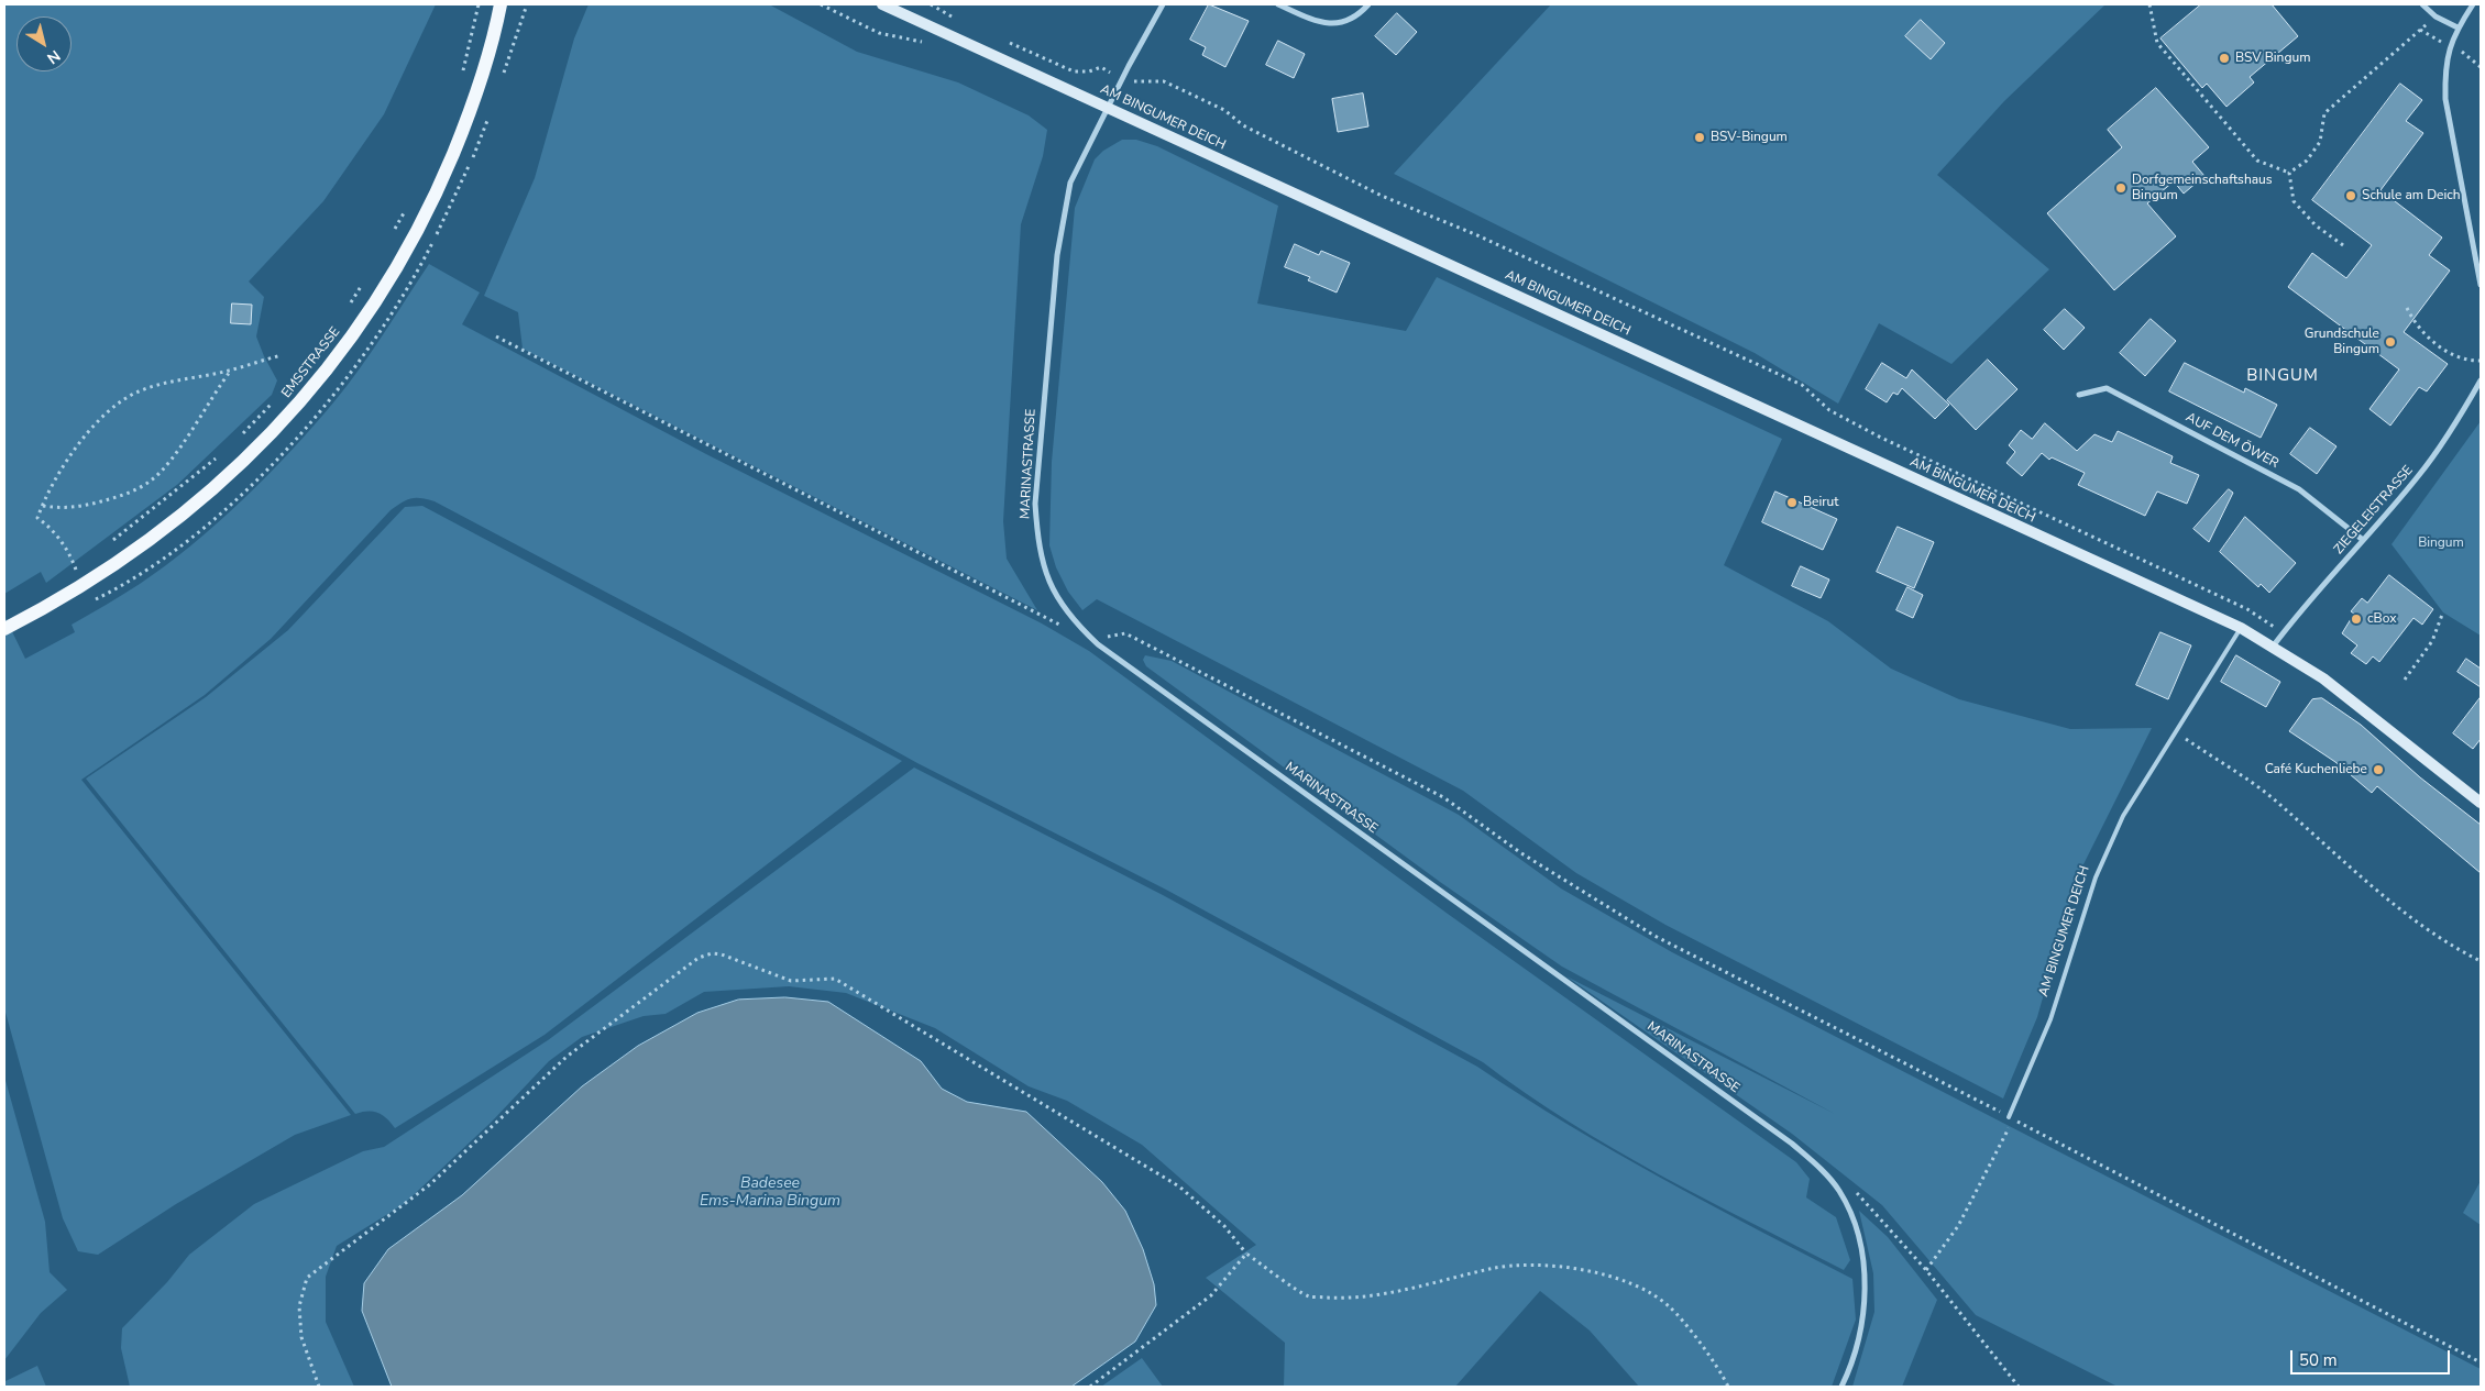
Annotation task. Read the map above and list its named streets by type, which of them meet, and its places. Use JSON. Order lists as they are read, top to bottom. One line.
{"streets":{"main road":["AM BINGUMER DEICH","EMSSTRASSE"],"street":["AUF DEM ÖWER","MARINASTRASSE","ZIEGELEISTRASSE"]},"crossings":[["AM BINGUMER DEICH","MARINASTRASSE"],["AM BINGUMER DEICH","ZIEGELEISTRASSE"],["AUF DEM ÖWER","ZIEGELEISTRASSE"]],"districts":["BINGUM"],"water":["Badesee Ems-Marina Bingum"],"parks":["Bingum"],"places":["BSV Bingum","BSV-Bingum","Dorfgemeinschaftshaus Bingum","Schule am Deich","Grundschule Bingum","Beirut","cBox","Café Kuchenliebe"],"scale_bar":"50 m","north":"bottom right"}
